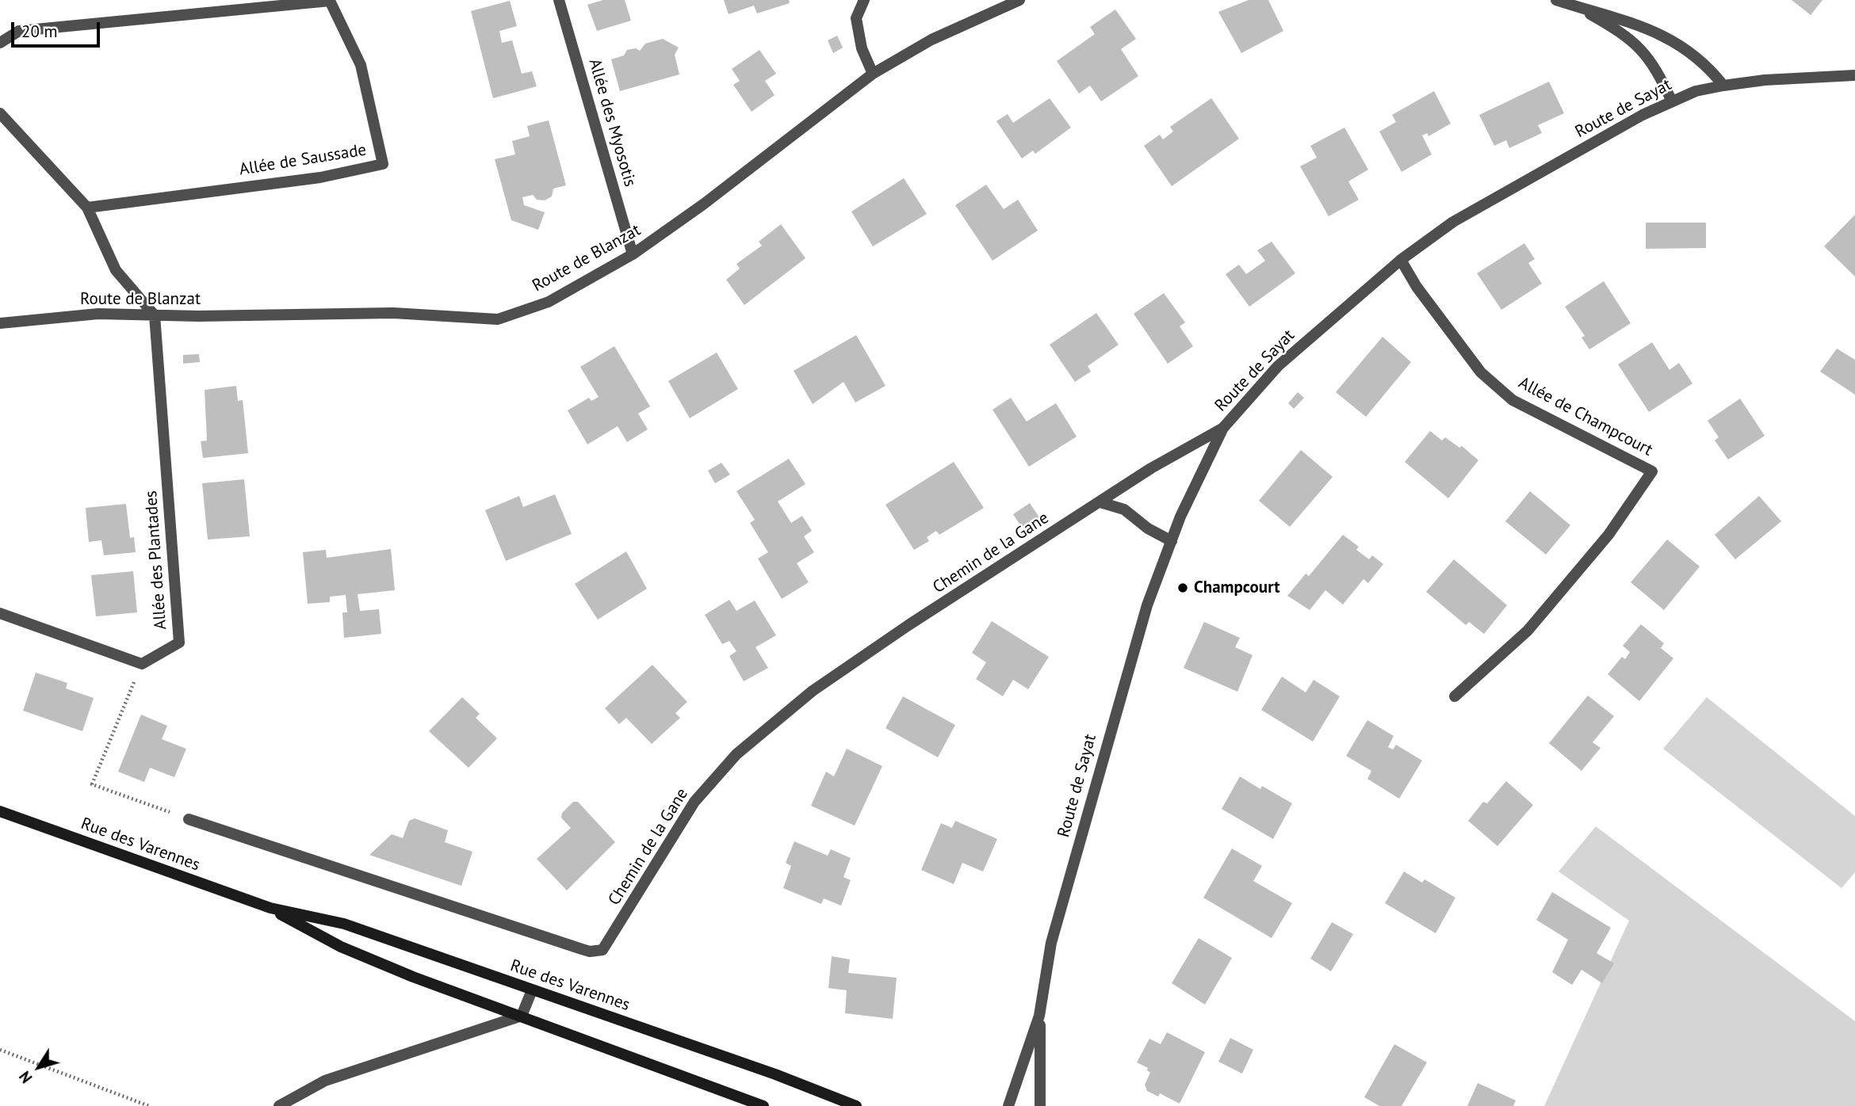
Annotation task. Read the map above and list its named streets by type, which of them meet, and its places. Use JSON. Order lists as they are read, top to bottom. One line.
{"streets":{"main road":["Rue des Varennes"],"street":["Route de Sayat","Allée des Myosotis","Allée de Saussade","Route de Blanzat","Allée de Champcourt","Chemin de la Gane","Allée des Plantades"]},"crossings":[["Route de Sayat","Allée de Champcourt"],["Route de Sayat","Chemin de la Gane"],["Allée des Myosotis","Route de Blanzat"],["Route de Blanzat","Allée des Plantades"]],"places":["Champcourt"],"scale_bar":"20 m","north":"bottom left"}
